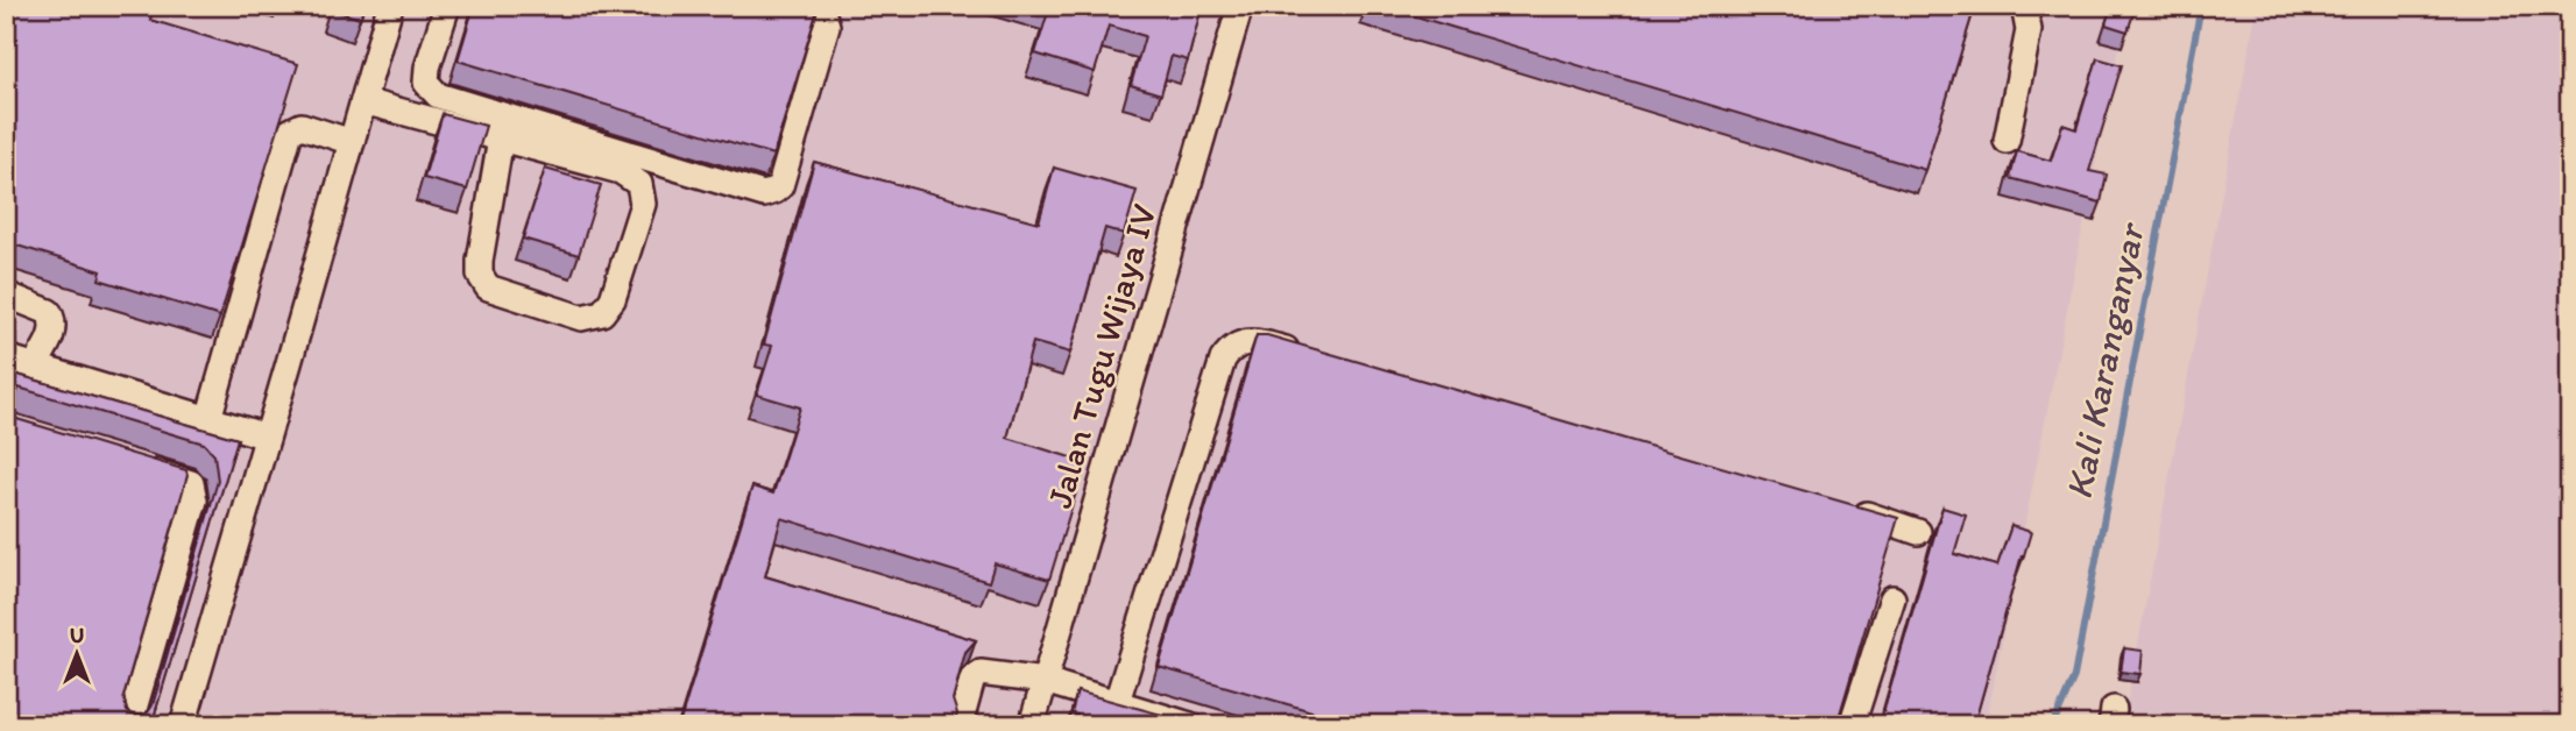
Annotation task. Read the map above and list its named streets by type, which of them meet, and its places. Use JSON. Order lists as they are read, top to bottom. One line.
{"streets":{"street":["Jalan Tugu Wijaya IV"]},"water":["Kali Karanganyar"],"north":"top"}
